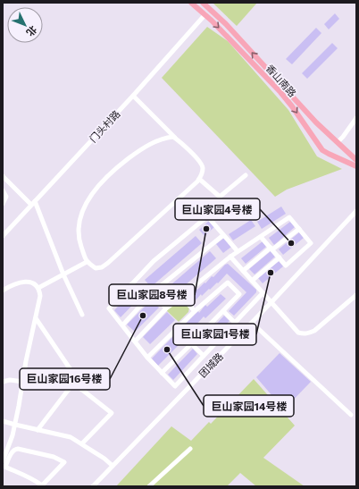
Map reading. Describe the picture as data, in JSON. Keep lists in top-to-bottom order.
{
  "streets": {
    "main road": ["香山南路"],
    "street": ["门头村路", "团城路"]
  },
  "crossings": [
    ["香山南路", "门头村路"]
  ],
  "places": [
    "巨山家园8号楼",
    "巨山家园4号楼",
    "巨山家园1号楼",
    "巨山家园16号楼",
    "巨山家园14号楼"
  ],
  "north": "bottom right"
}
